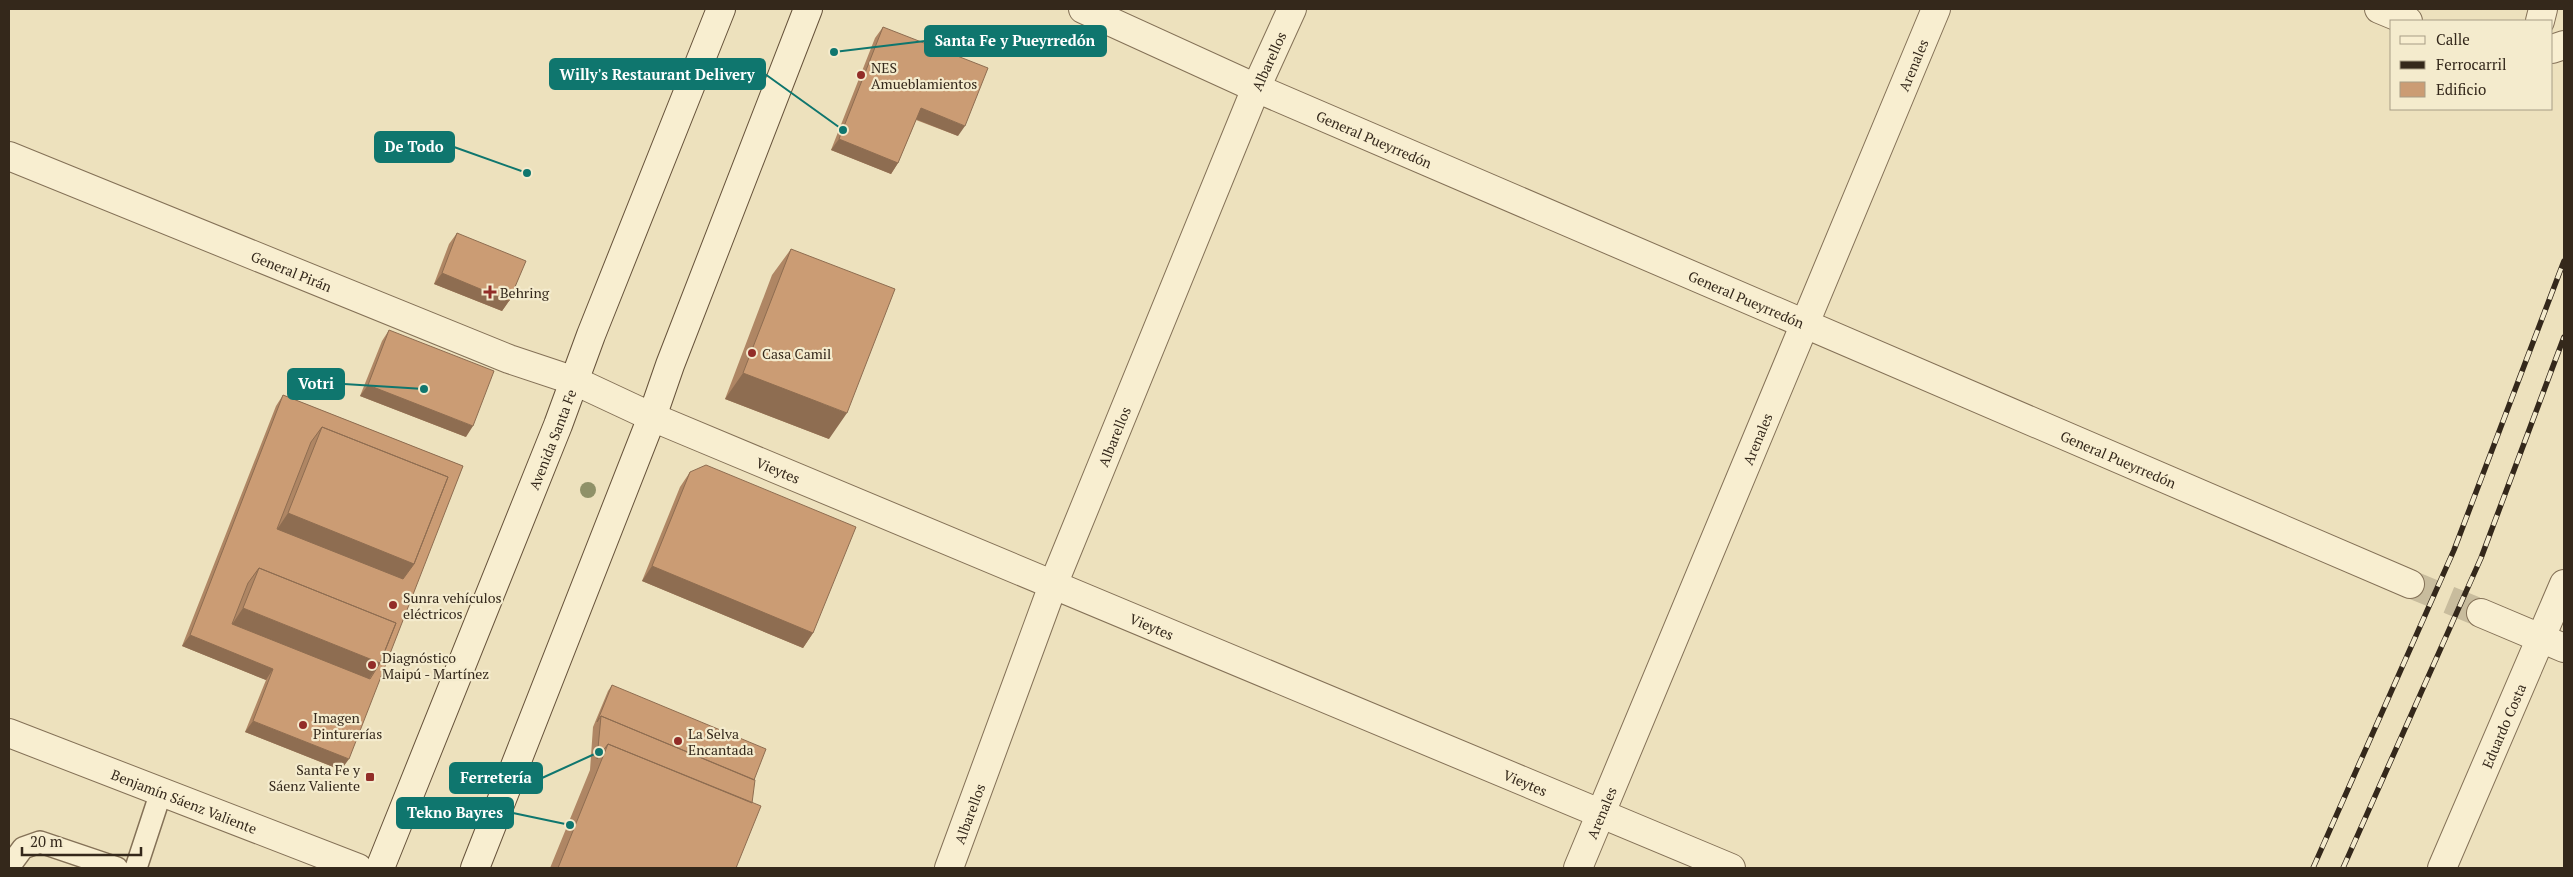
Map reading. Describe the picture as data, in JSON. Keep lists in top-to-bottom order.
{
  "streets": {
    "street": [
      "Albarellos",
      "Arenales",
      "General Pueyrredón",
      "General Pirán",
      "Avenida Santa Fe",
      "Vieytes",
      "Eduardo Costa",
      "Benjamín Sáenz Valiente"
    ]
  },
  "crossings": [
    ["Albarellos", "General Pueyrredón"],
    ["Albarellos", "Vieytes"],
    ["Arenales", "General Pueyrredón"],
    ["Arenales", "Vieytes"],
    ["General Pirán", "Avenida Santa Fe"],
    ["General Pirán", "Vieytes"],
    ["Avenida Santa Fe", "Vieytes"]
  ],
  "places": {
    "other": [
      "Santa Fe y Pueyrredón",
      "NES Amueblamientos",
      "Willy's Restaurant Delivery",
      "De Todo",
      "Casa Camil",
      "Votri",
      "Sunra vehículos eléctricos",
      "Diagnóstico Maipú - Martínez",
      "Imagen Pinturerías",
      "La Selva Encantada",
      "Ferretería",
      "Tekno Bayres"
    ],
    "health": ["Behring"],
    "transit": ["Santa Fe y Sáenz Valiente"]
  },
  "legend": ["Calle", "Ferrocarril", "Edificio"],
  "scale_bar": "20 m"
}
